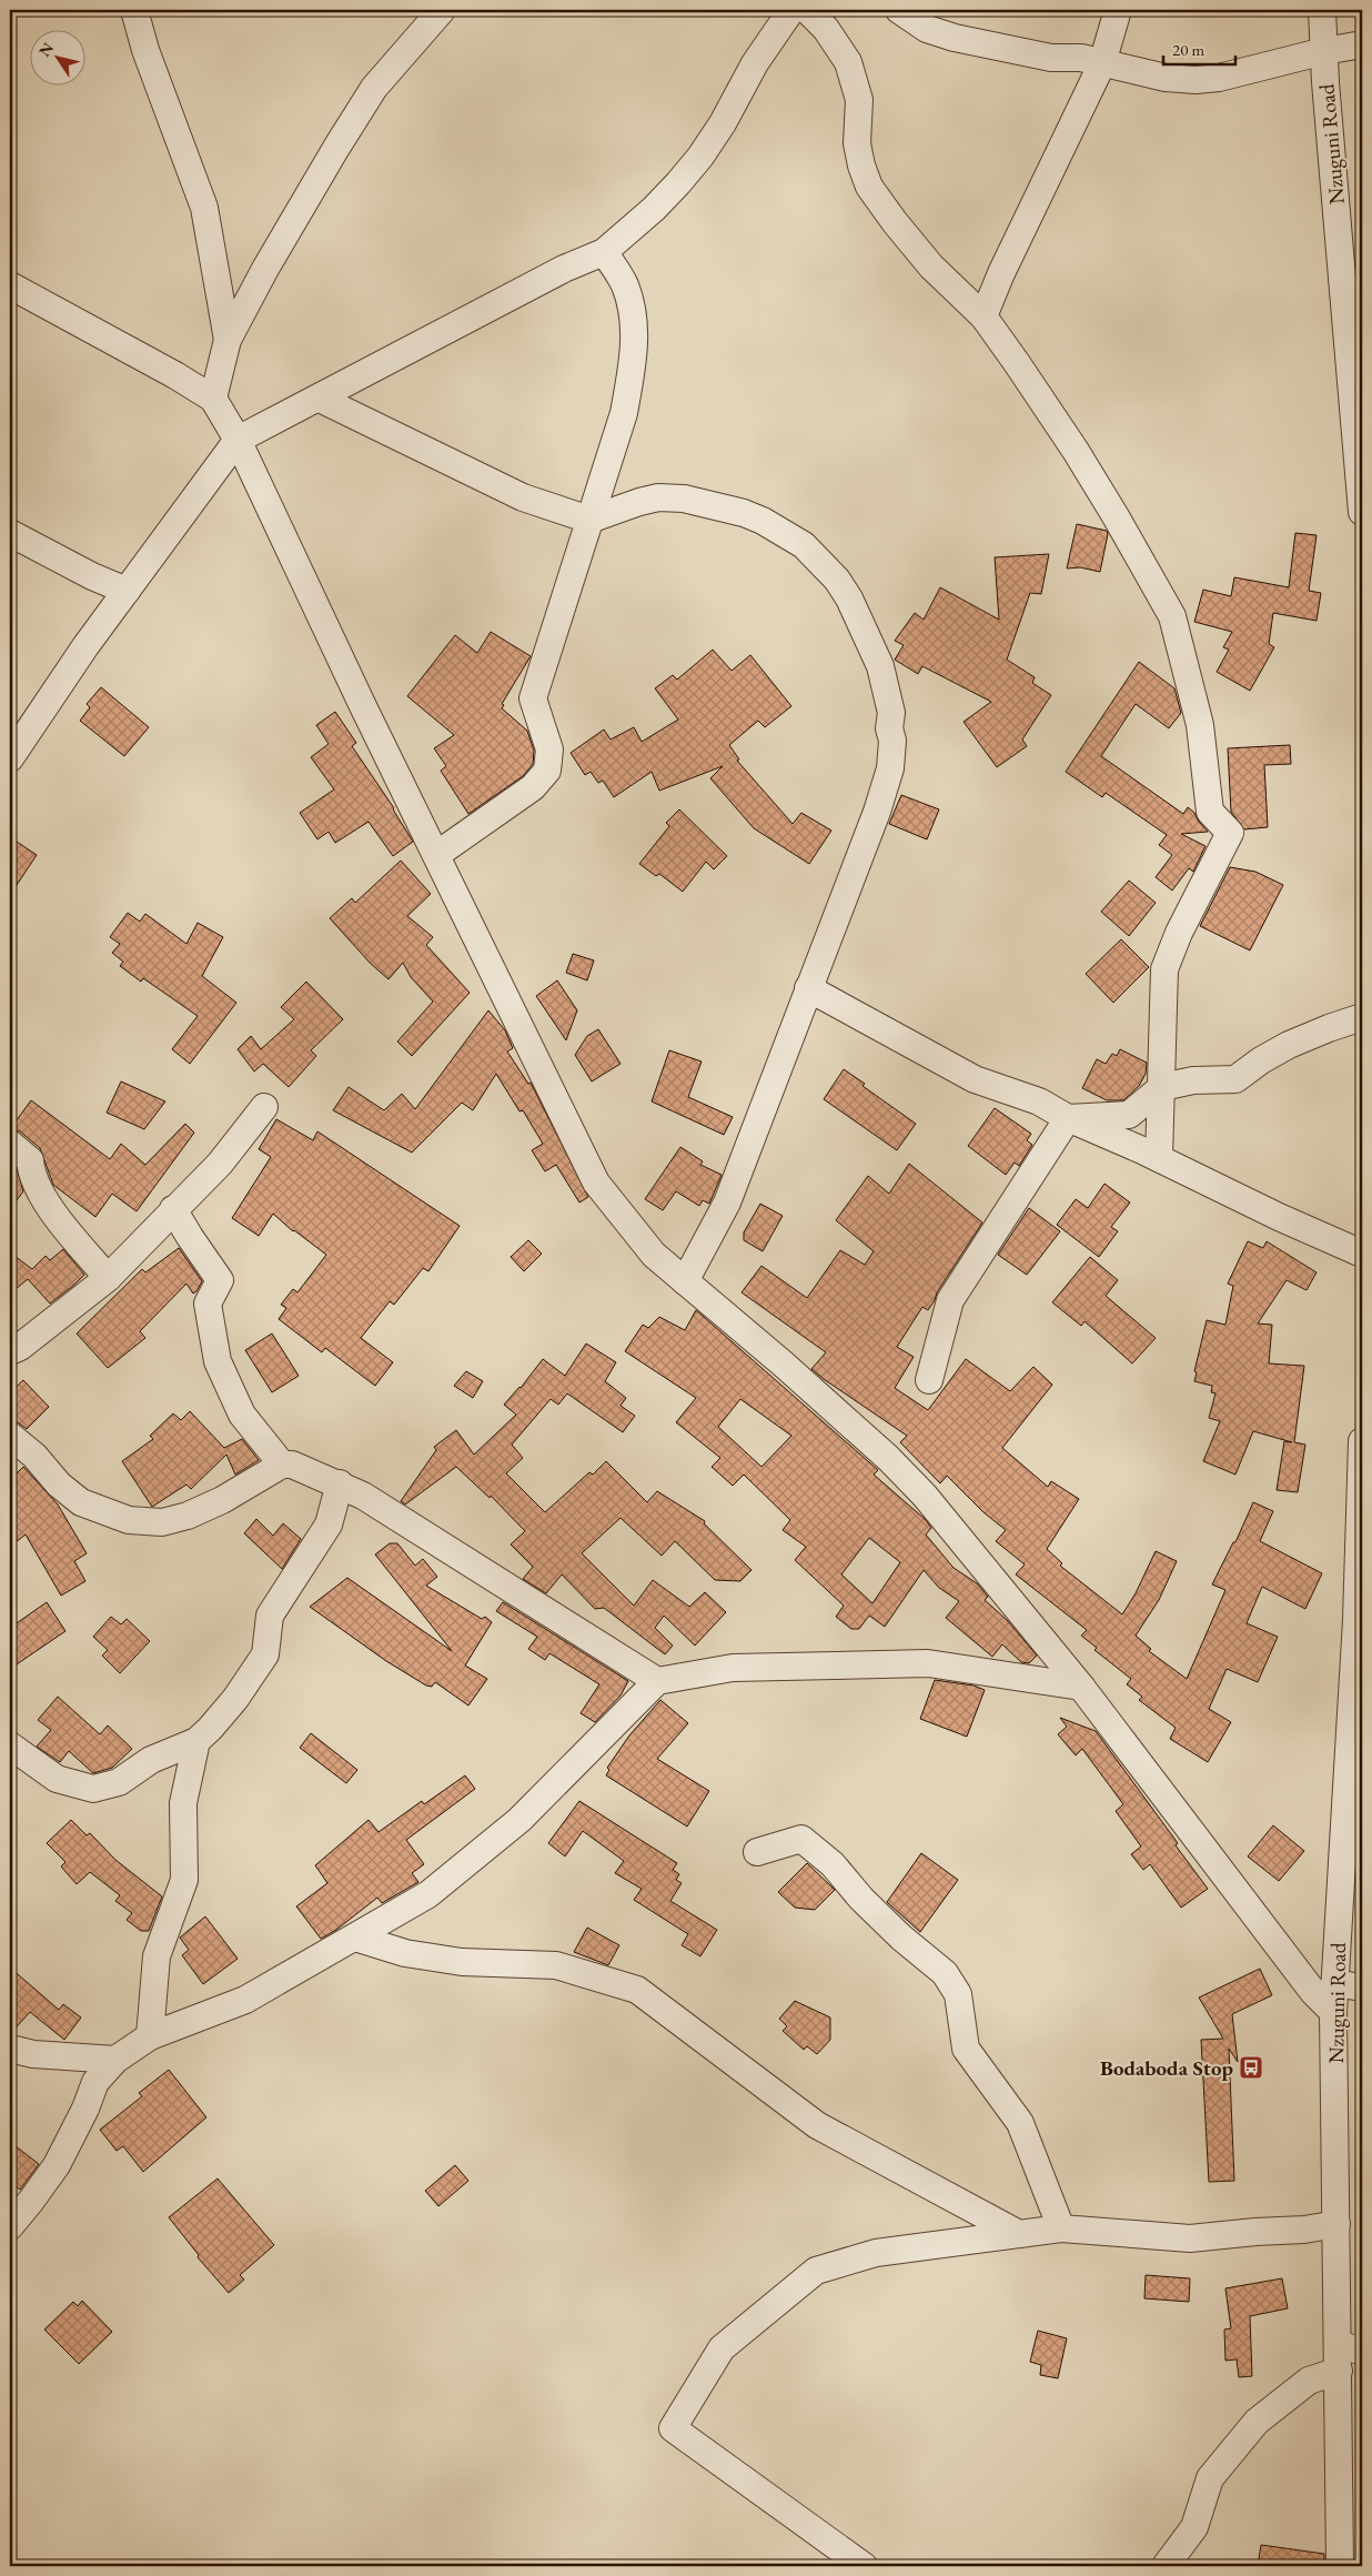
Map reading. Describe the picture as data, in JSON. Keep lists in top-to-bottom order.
{
  "streets": {
    "street": ["Nzuguni Road"]
  },
  "places": {
    "bus stop": ["Bodaboda Stop"]
  },
  "scale_bar": "20 m",
  "north": "top left"
}
